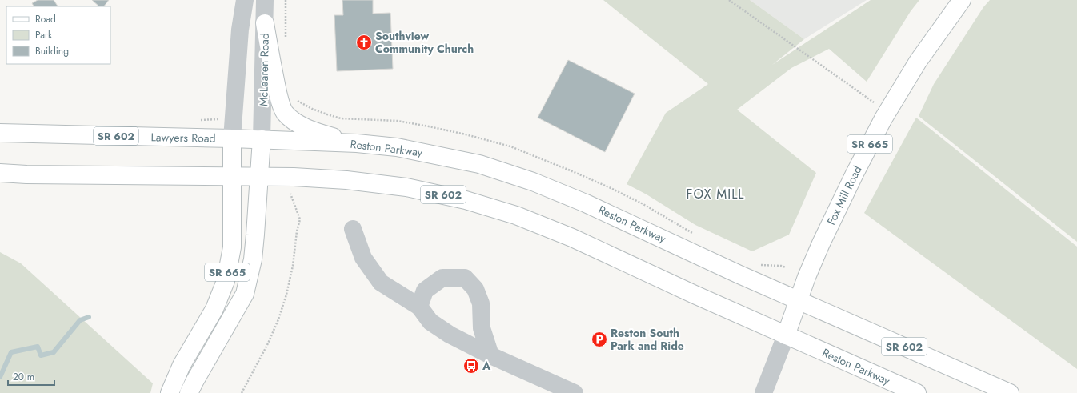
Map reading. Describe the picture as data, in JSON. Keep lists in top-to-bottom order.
{
  "streets": {
    "main road": [
      "SR 602",
      "Lawyers Road",
      "SR 665",
      "Reston Parkway",
      "Fox Mill Road"
    ],
    "street": ["McLearen Road"]
  },
  "crossings": [
    ["McLearen Road", "SR 665"],
    ["McLearen Road", "Reston Parkway"],
    ["SR 602", "Lawyers Road"],
    ["SR 602", "Reston Parkway"],
    ["Lawyers Road", "Reston Parkway"],
    ["SR 665", "Reston Parkway"],
    ["Reston Parkway", "Fox Mill Road"]
  ],
  "districts": ["FOX MILL"],
  "places": {
    "church": ["Southview Community Church"],
    "parking": ["Reston South Park and Ride"],
    "bus stop": ["A"]
  },
  "legend": ["Road", "Park", "Building"],
  "scale_bar": "20 m"
}
